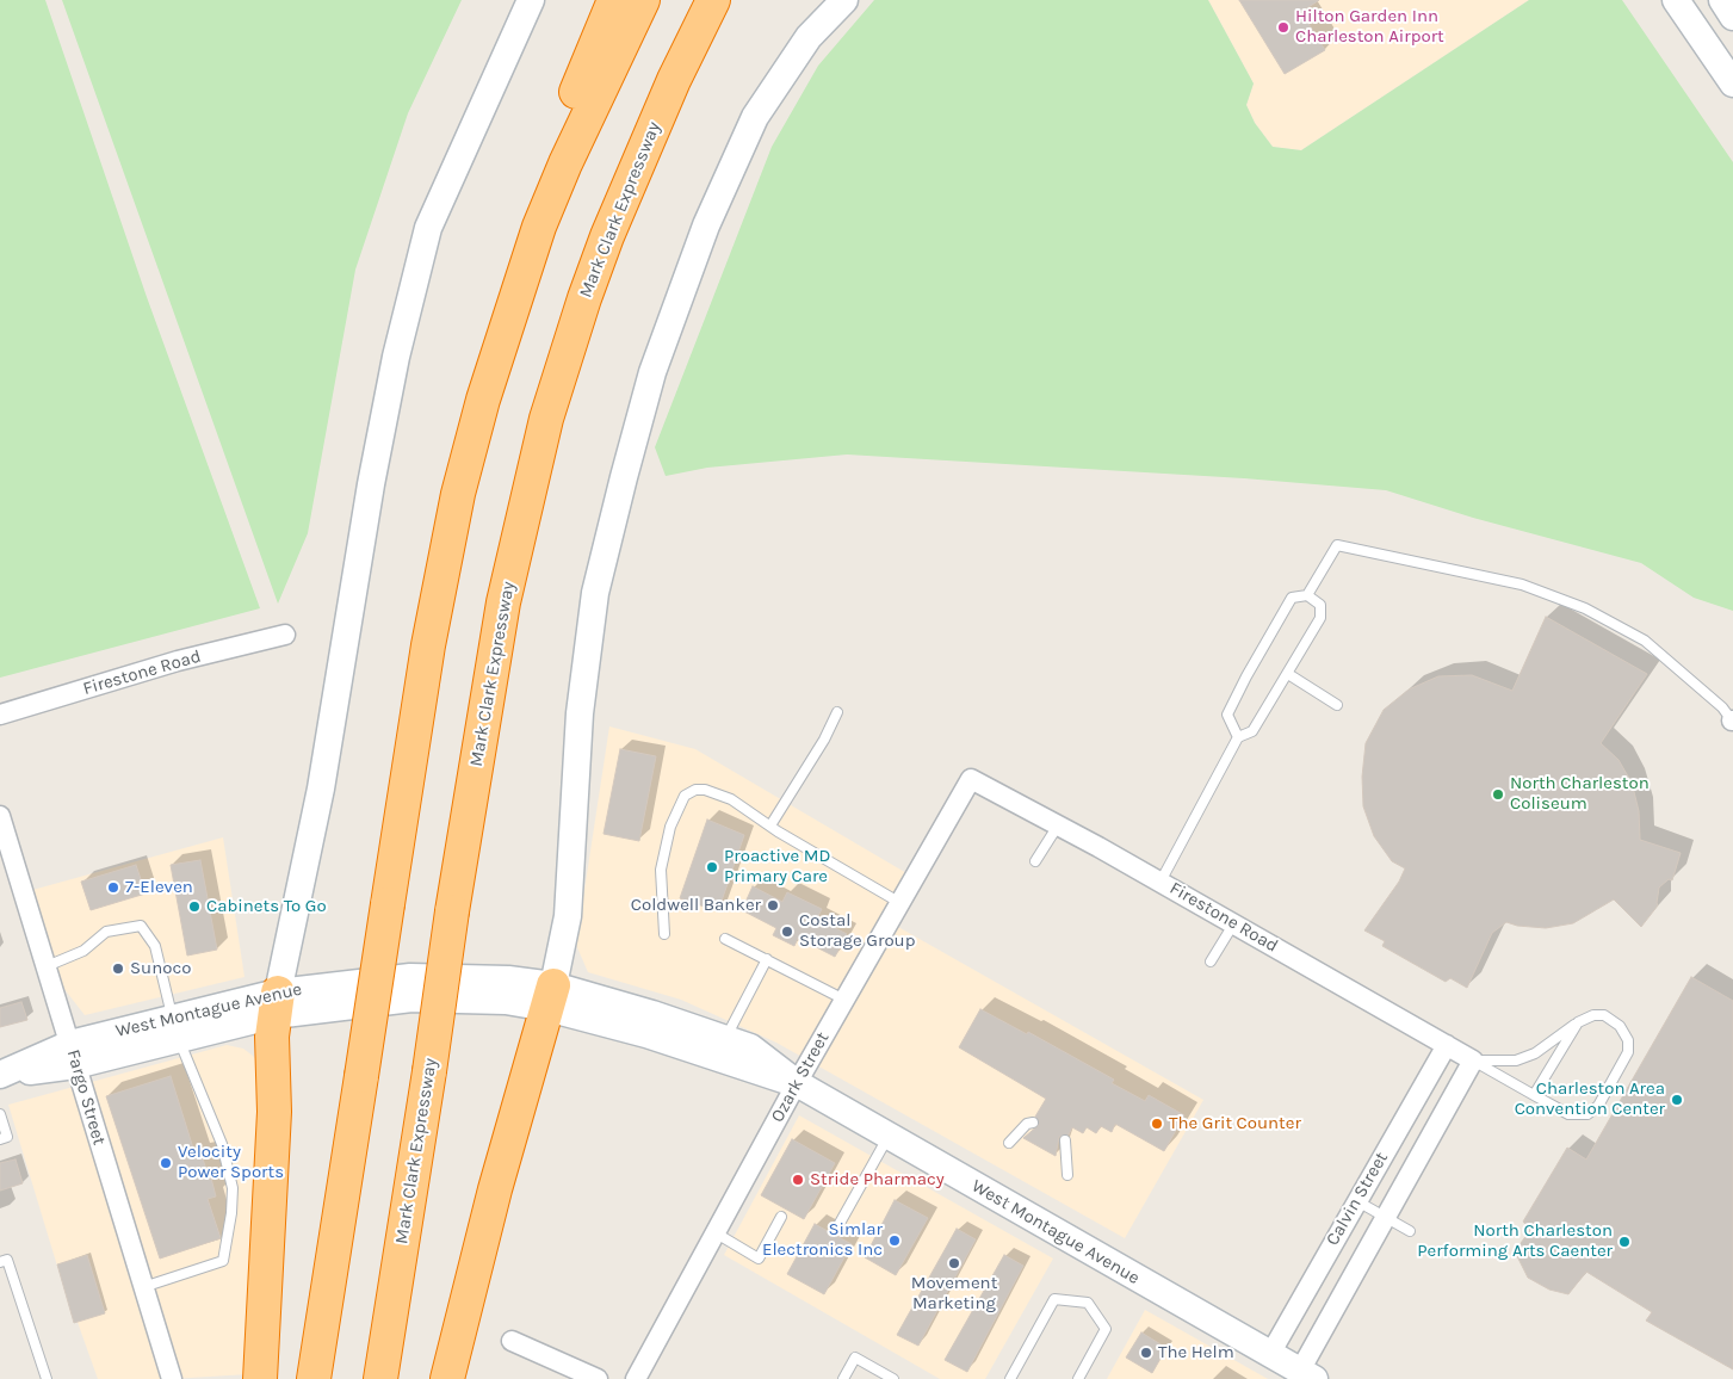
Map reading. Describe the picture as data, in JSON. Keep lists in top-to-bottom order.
{
  "streets": {
    "highway": ["Mark Clark Expressway"],
    "main road": ["West Montague Avenue"],
    "street": [
      "Firestone Road",
      "Ozark Street",
      "Fargo Street",
      "Calvin Street"
    ]
  },
  "crossings": [
    ["Firestone Road", "Ozark Street"],
    ["Firestone Road", "Calvin Street"],
    ["West Montague Avenue", "Ozark Street"],
    ["West Montague Avenue", "Fargo Street"],
    ["West Montague Avenue", "Calvin Street"]
  ],
  "places": [
    "Hilton Garden Inn Charleston Airport",
    "North Charleston Coliseum",
    "Proactive MD Primary Care",
    "7-Eleven",
    "Coldwell Banker",
    "Cabinets To Go",
    "Costal Storage Group",
    "Sunoco",
    "Charleston Area Convention Center",
    "The Grit Counter",
    "Velocity Power Sports",
    "Stride Pharmacy",
    "Simlar Electronics Inc",
    "North Charleston Performing Arts Caenter",
    "Movement Marketing",
    "The Helm"
  ]
}
